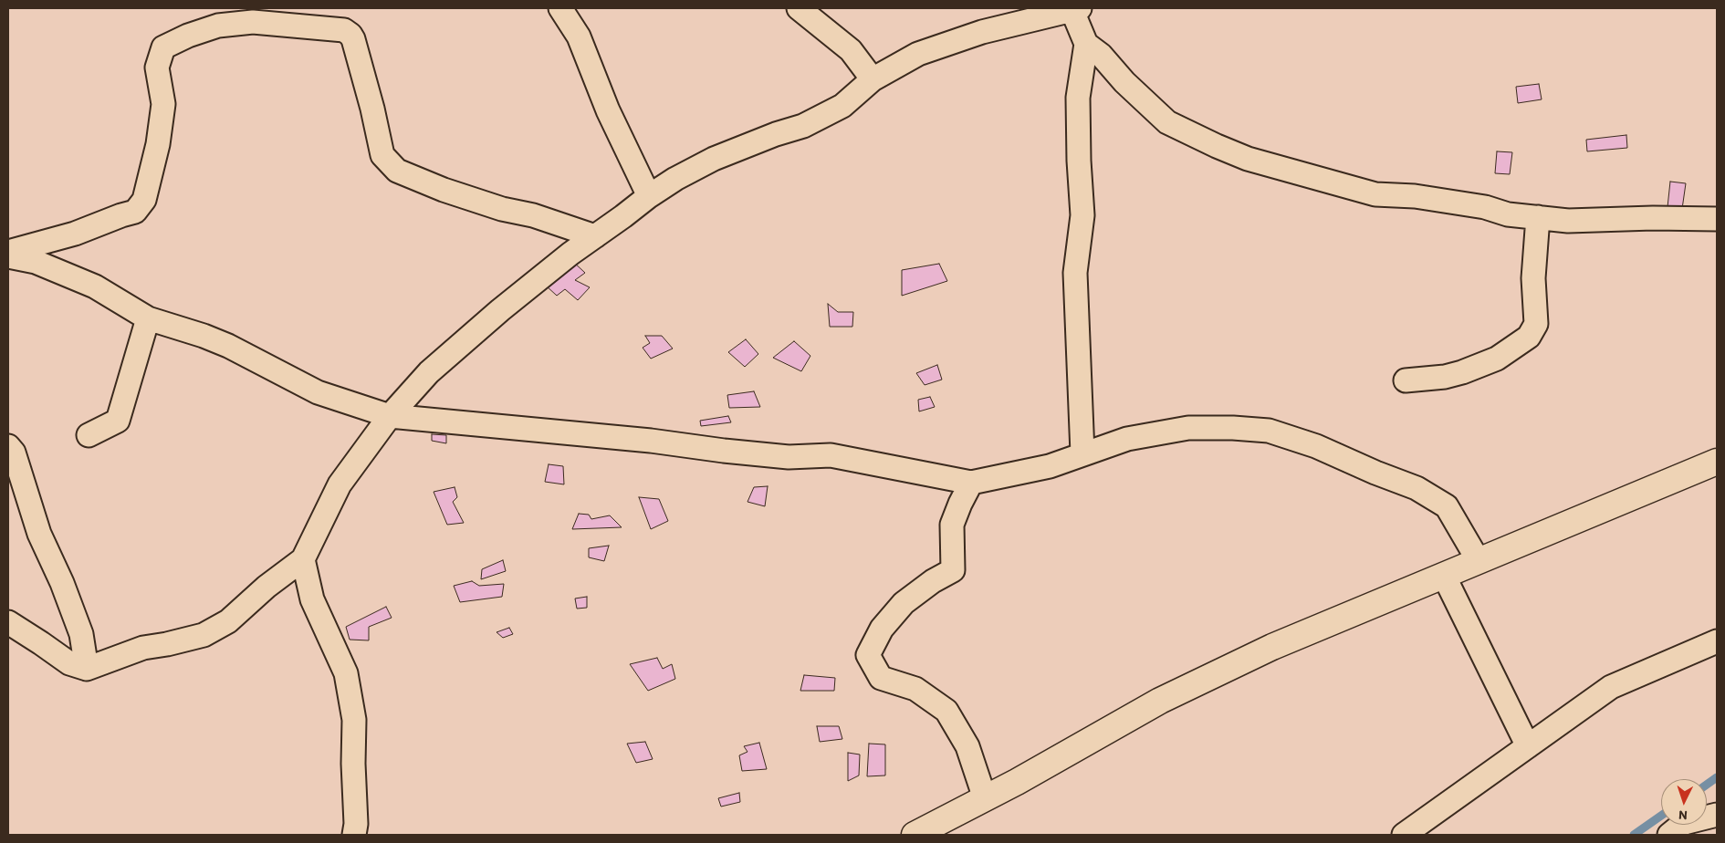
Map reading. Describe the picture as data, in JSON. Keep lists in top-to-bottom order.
{
  "north": "bottom"
}
